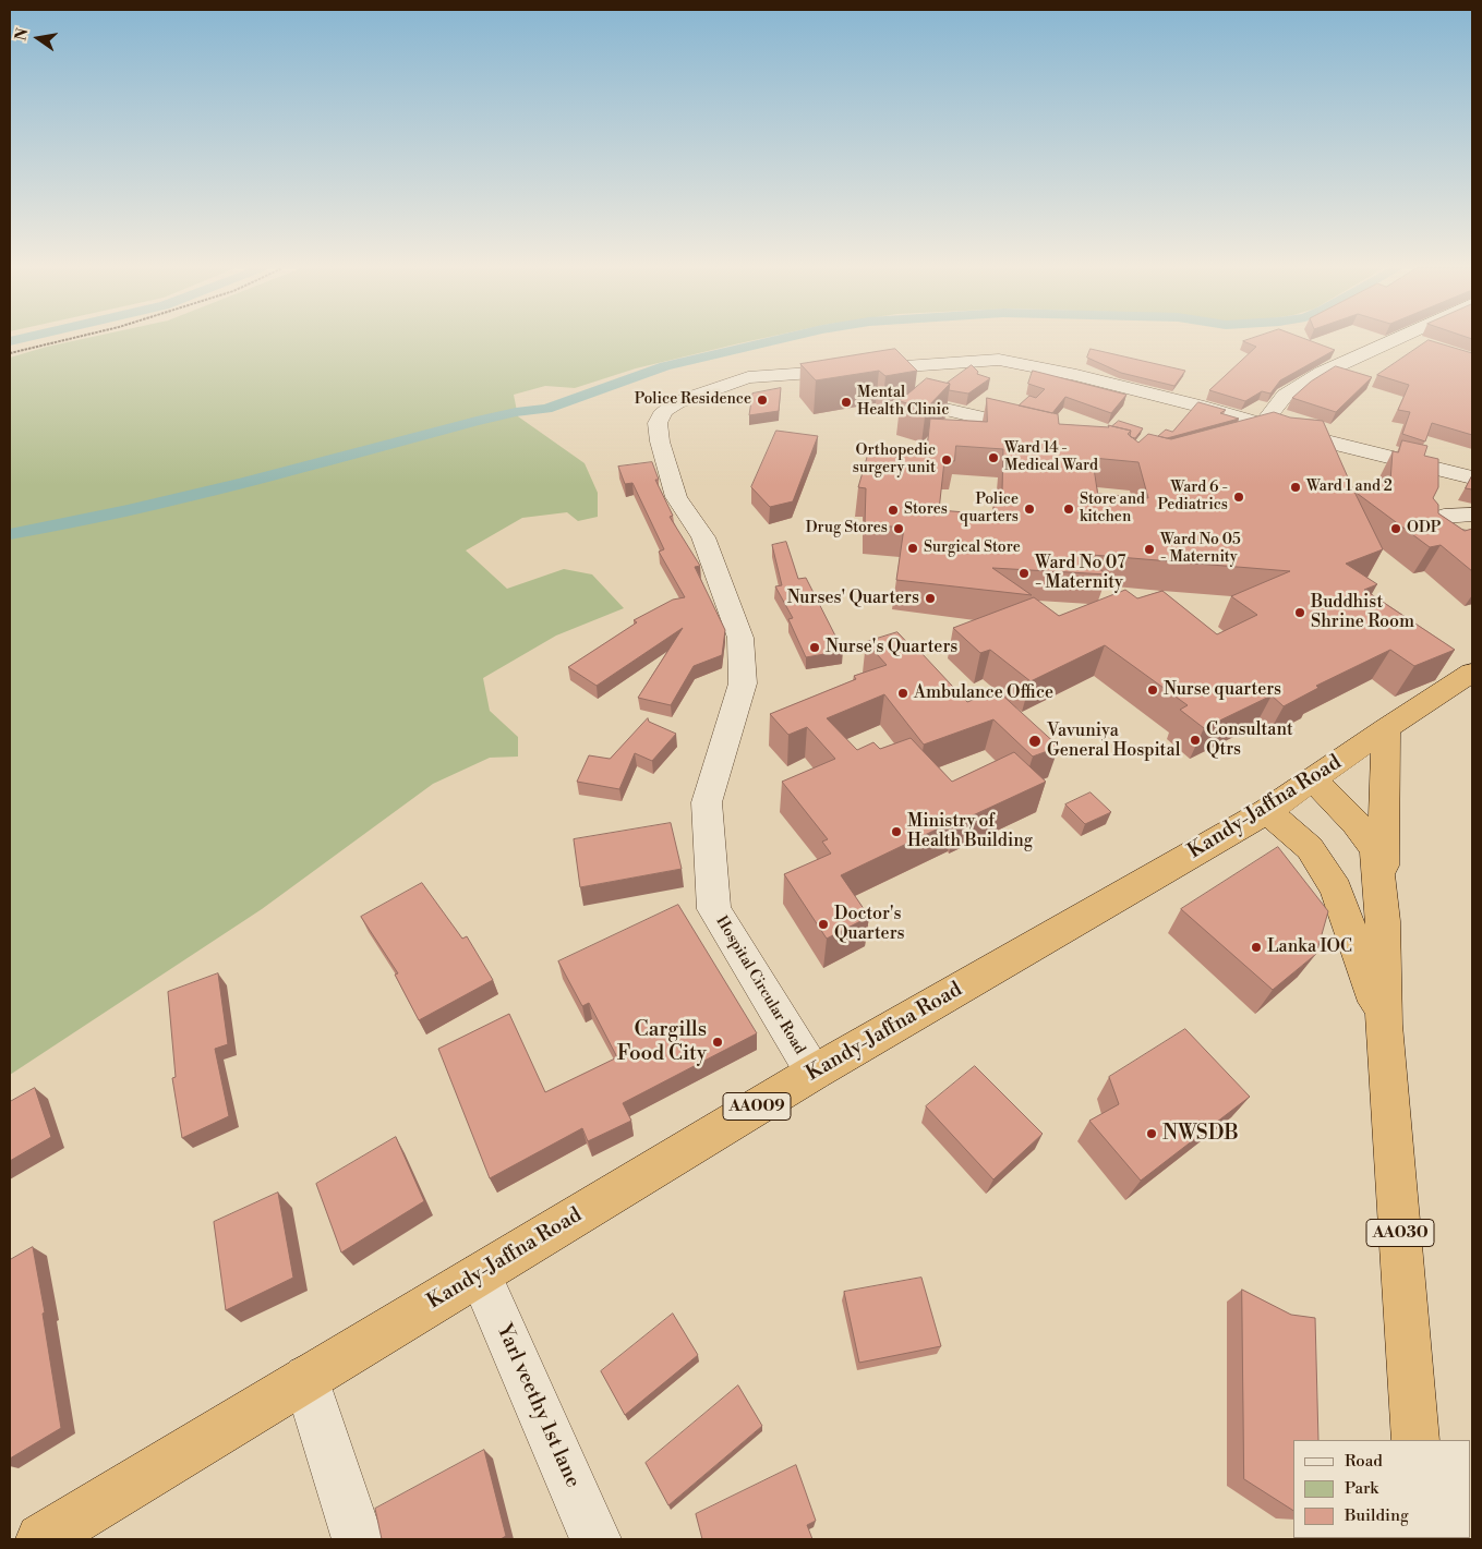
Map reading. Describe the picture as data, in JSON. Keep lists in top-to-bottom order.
{
  "streets": {
    "highway": ["Kandy-Jaffna Road", "AA009", "AA030"],
    "street": ["Hospital Circular Road", "Yarl veethy 1st lane"]
  },
  "crossings": [
    ["Kandy-Jaffna Road", "Hospital Circular Road"],
    ["Kandy-Jaffna Road", "AA030"],
    ["Kandy-Jaffna Road", "Yarl veethy 1st lane"]
  ],
  "places": [
    "Police Residence",
    "Mental Health Clinic",
    "Ward 14 - Medical Ward",
    "Orthopedic surgery unit",
    "Ward 1 and 2",
    "Ward 6 - Pediatrics",
    "Police quarters",
    "Store and kitchen",
    "Stores",
    "Drug Stores",
    "ODP",
    "Surgical Store",
    "Ward No 05 - Maternity",
    "Ward No 07 - Maternity",
    "Nurses' Quarters",
    "Buddhist Shrine Room",
    "Nurse's Quarters",
    "Nurse quarters",
    "Ambulance Office",
    "Consultant Qtrs",
    "Vavuniya General Hospital",
    "Ministry of Health Building",
    "Doctor's Quarters",
    "Lanka IOC",
    "Cargills Food City",
    "NWSDB"
  ],
  "legend": ["Road", "Park", "Building"],
  "north": "left"
}
